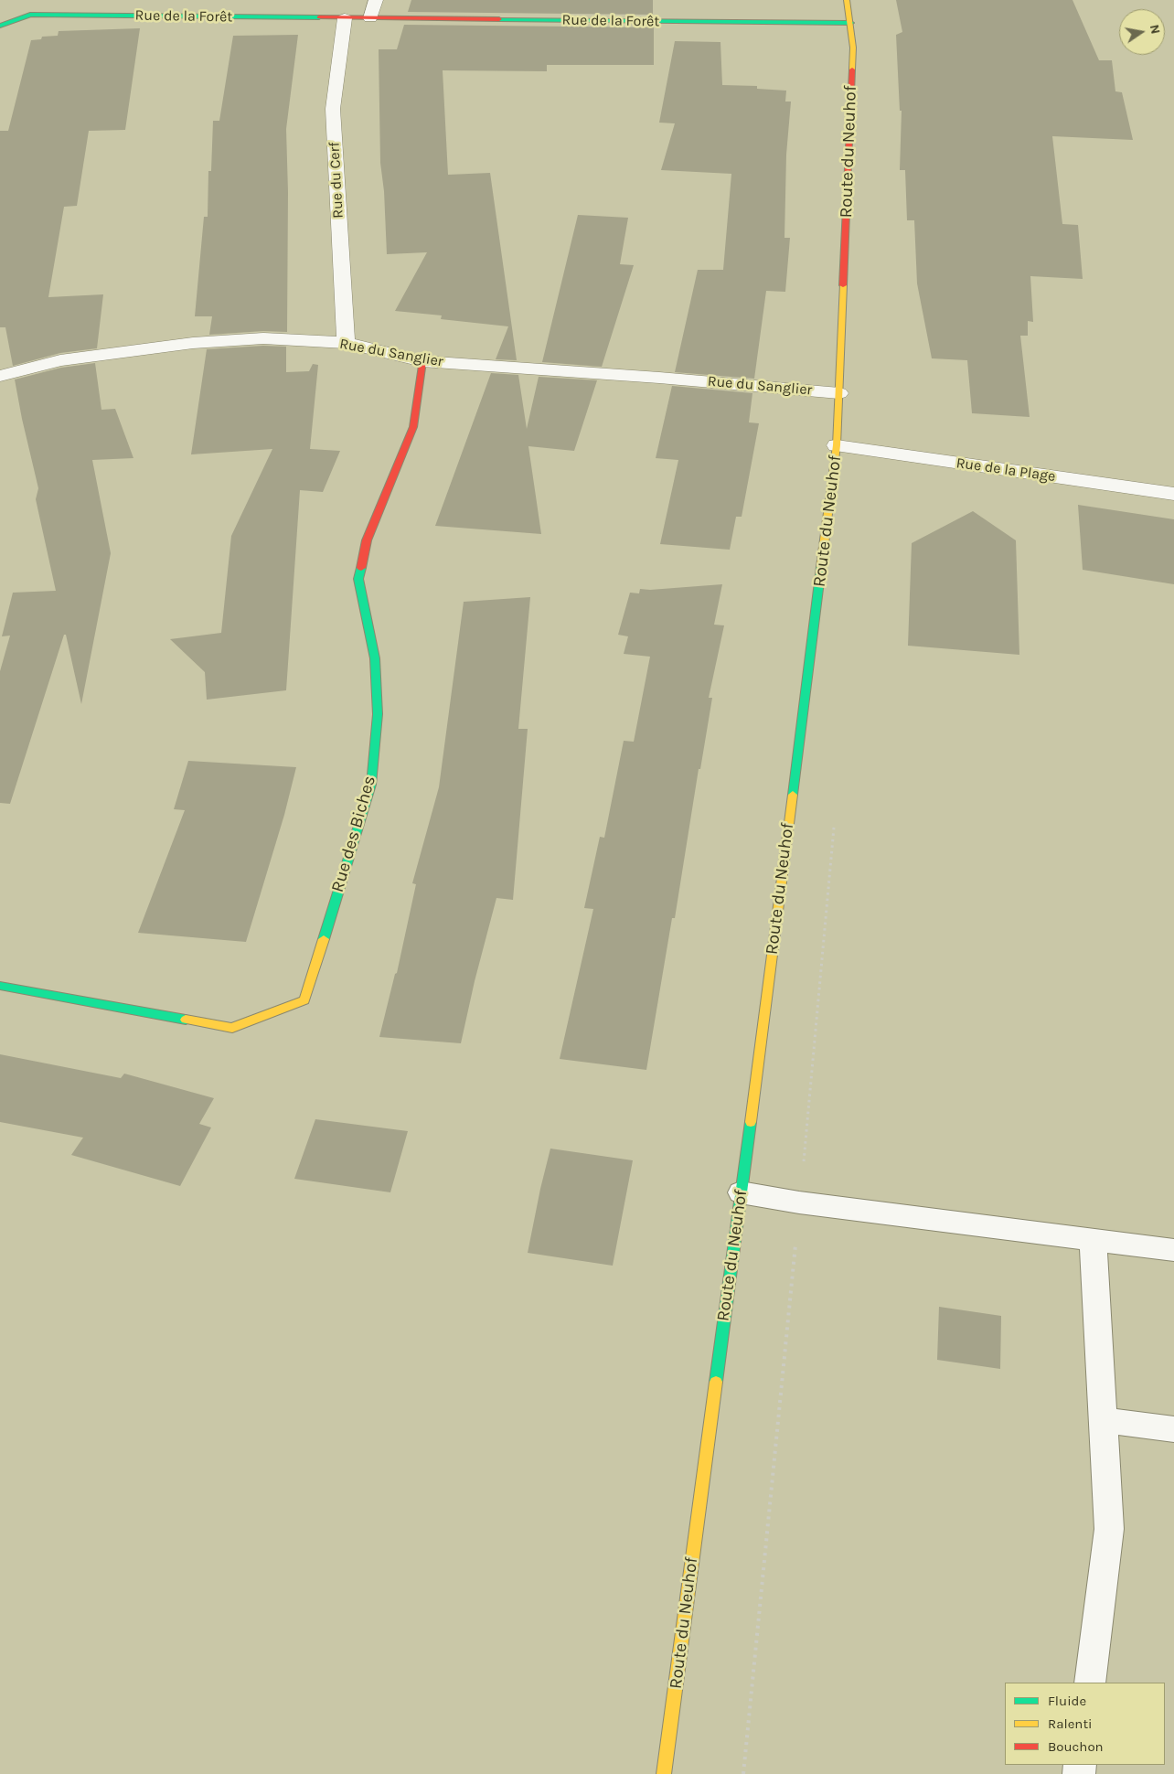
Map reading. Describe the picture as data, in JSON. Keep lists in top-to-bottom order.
{
  "streets": {
    "street": [
      "Rue de la Forêt",
      "Route du Neuhof",
      "Rue du Cerf",
      "Rue du Sanglier",
      "Rue de la Plage",
      "Rue des Biches"
    ]
  },
  "crossings": [
    ["Rue de la Forêt", "Route du Neuhof"],
    ["Rue de la Forêt", "Rue du Cerf"],
    ["Route du Neuhof", "Rue du Sanglier"],
    ["Route du Neuhof", "Rue de la Plage"],
    ["Rue du Cerf", "Rue du Sanglier"],
    ["Rue du Sanglier", "Rue des Biches"]
  ],
  "legend": ["Fluide", "Ralenti", "Bouchon"],
  "north": "right"
}
